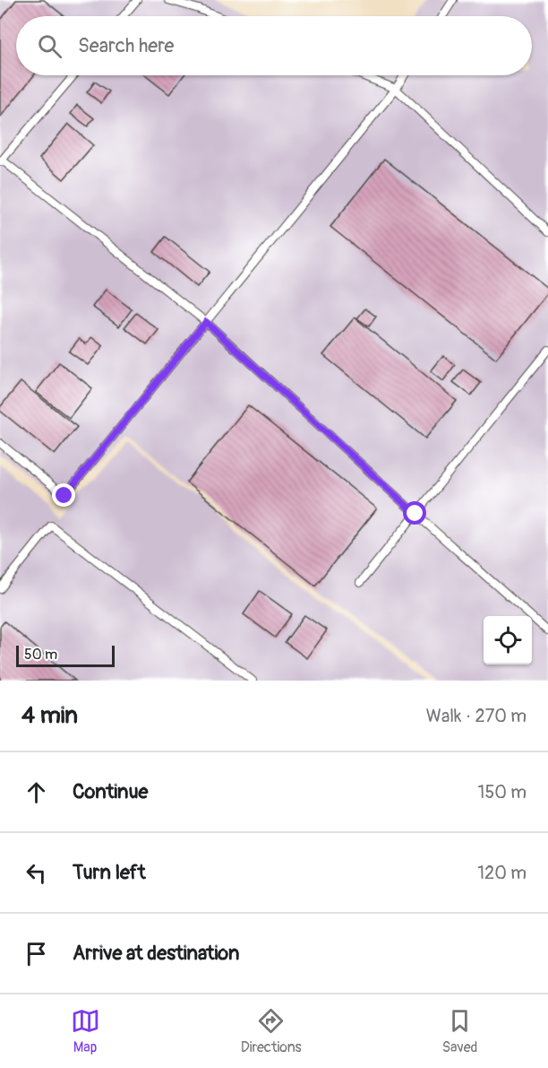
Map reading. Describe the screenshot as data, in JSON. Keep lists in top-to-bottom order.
{
  "scale_bar": "50 m",
  "page": {
    "search": "Search here",
    "scale": "50 m",
    "heading": ["4 min", "Walk · 270 m"],
    "list": [
      ["Continue", "150 m"],
      ["Turn left", "120 m"],
      "Arrive at destination"
    ],
    "nav": ["Map", "Directions", "Saved"]
  }
}
